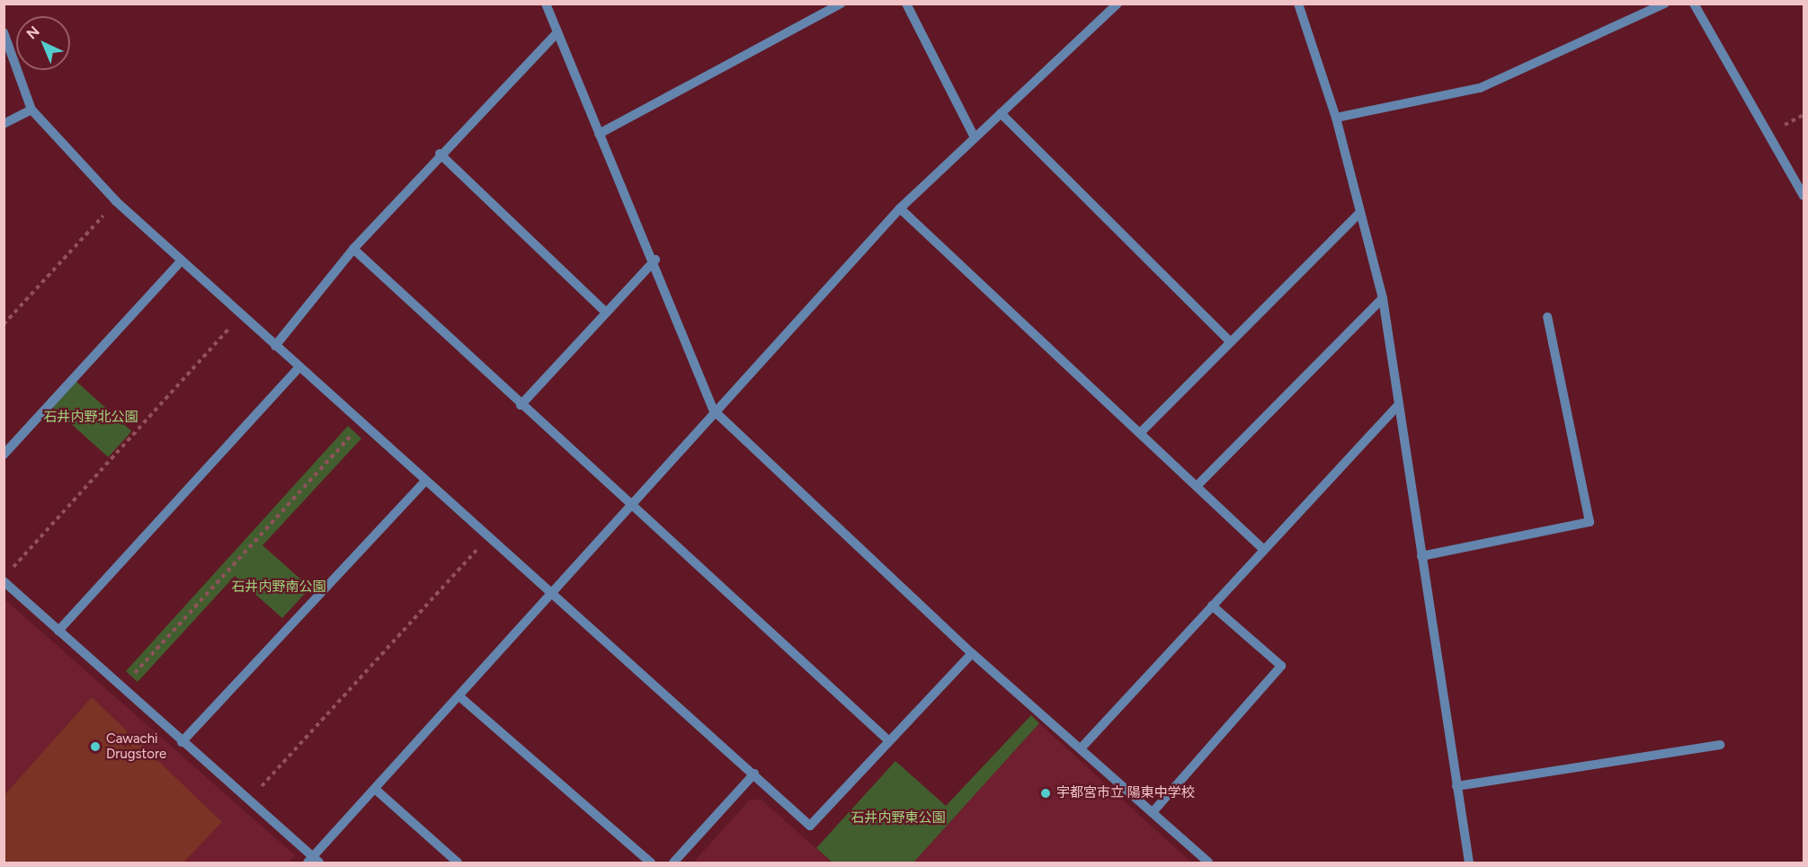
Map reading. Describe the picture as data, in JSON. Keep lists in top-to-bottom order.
{
  "parks": ["石井内野北公園", "石井内野南公園", "石井内野東公園"],
  "places": ["Cawachi Drugstore", "宇都宮市立 陽東中学校"],
  "north": "top left"
}
